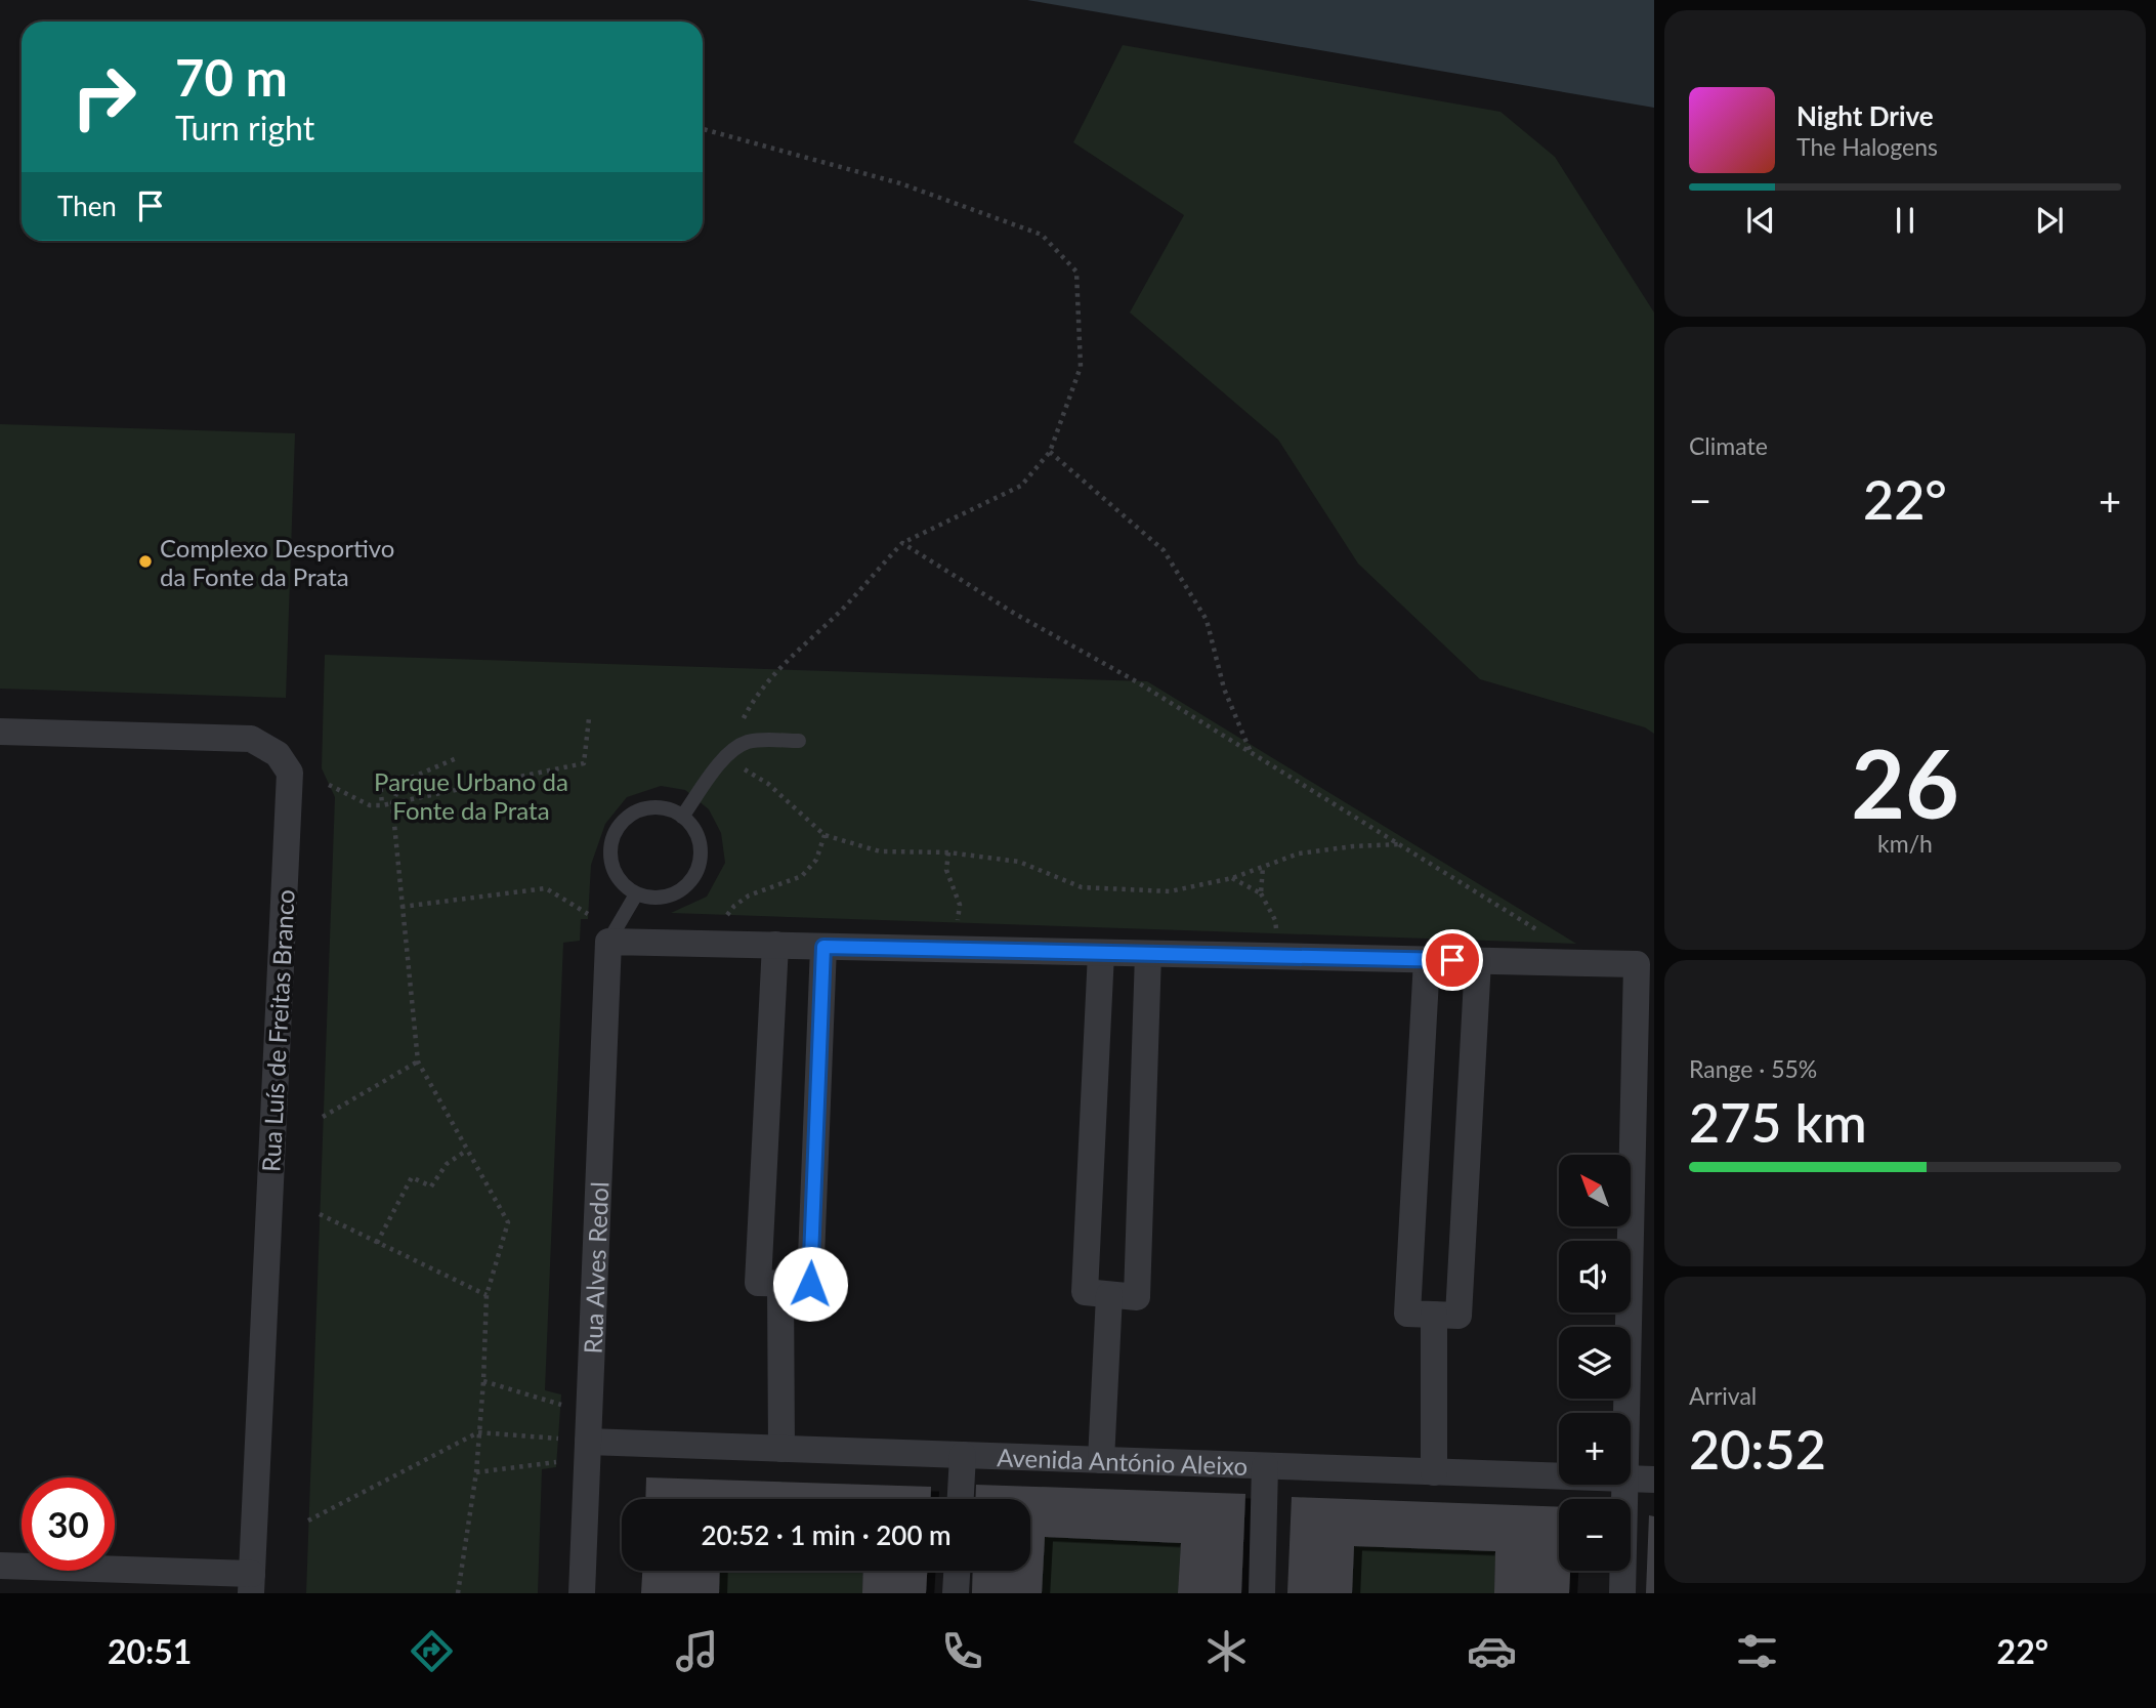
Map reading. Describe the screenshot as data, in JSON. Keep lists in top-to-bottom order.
{
  "streets": {
    "street": ["Rua Luís de Freitas Branco", "Rua Alves Redol", "Avenida António Aleixo"]
  },
  "crossings": [
    ["Rua Alves Redol", "Avenida António Aleixo"]
  ],
  "parks": ["Parque Urbano da Fonte da Prata"],
  "places": ["Complexo Desportivo da Fonte da Prata"],
  "north": "top left",
  "page": {
    "turn": ["70 m", "Turn right"],
    "song": ["Night Drive", "The Halogens"],
    "then": "Then",
    "tile": [
      "Climate",
      ["26", "km/h"],
      ["Range · 55%", "275 km"],
      ["Arrival", "20:52"]
    ],
    "heat": ["−", "22°", "+"],
    "map_buttons": ["+", "−"],
    "limit": "30",
    "trip": "20:52 · 1 min · 200 m",
    "tabs": ["20:51", "22°"]
  }
}
